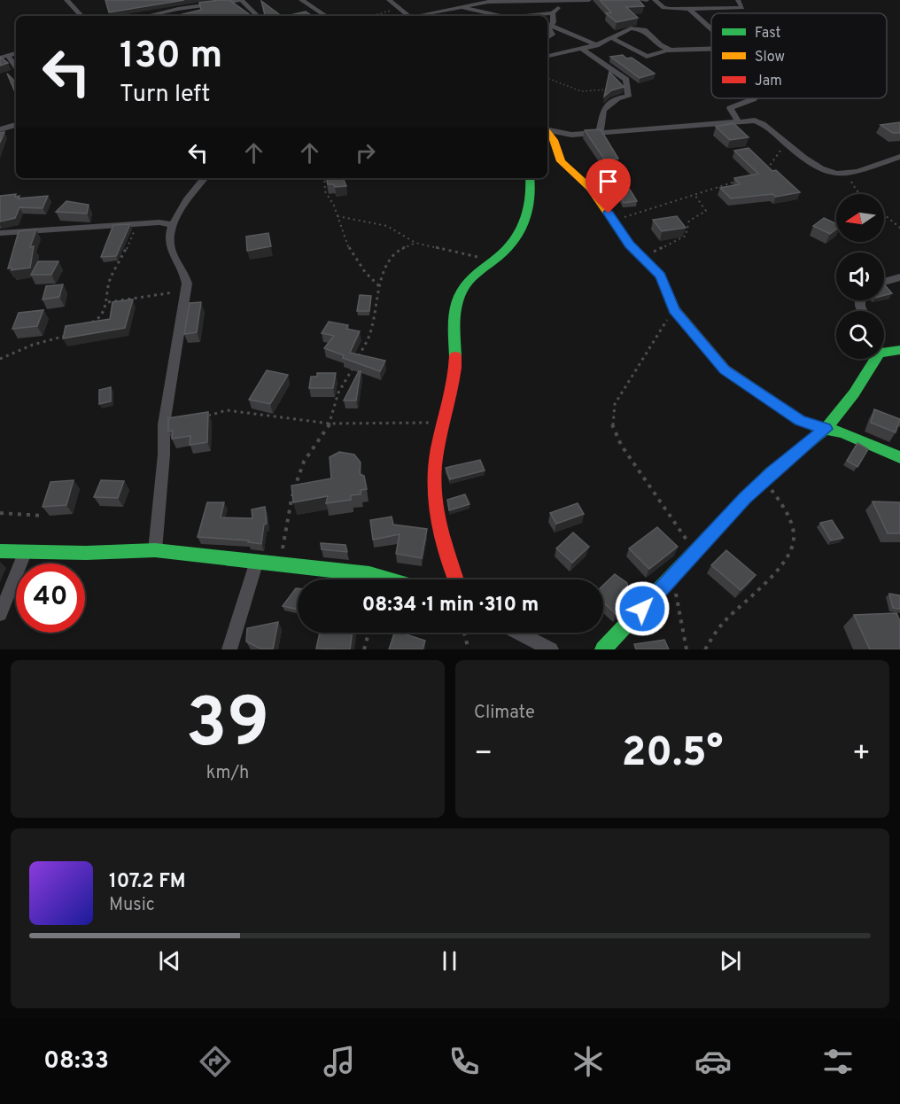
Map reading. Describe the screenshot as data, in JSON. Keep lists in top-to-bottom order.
{
  "legend": ["Fast", "Slow", "Jam"],
  "north": "left",
  "page": {
    "turn": ["130 m", "Turn left"],
    "limit": "40",
    "trip": "08:34 · 1 min · 310 m",
    "tile": [
      ["39", "km/h"],
      "Climate"
    ],
    "heat": ["−", "20.5°", "+"],
    "song": ["107.2 FM", "Music"],
    "tabs": "08:33"
  }
}
